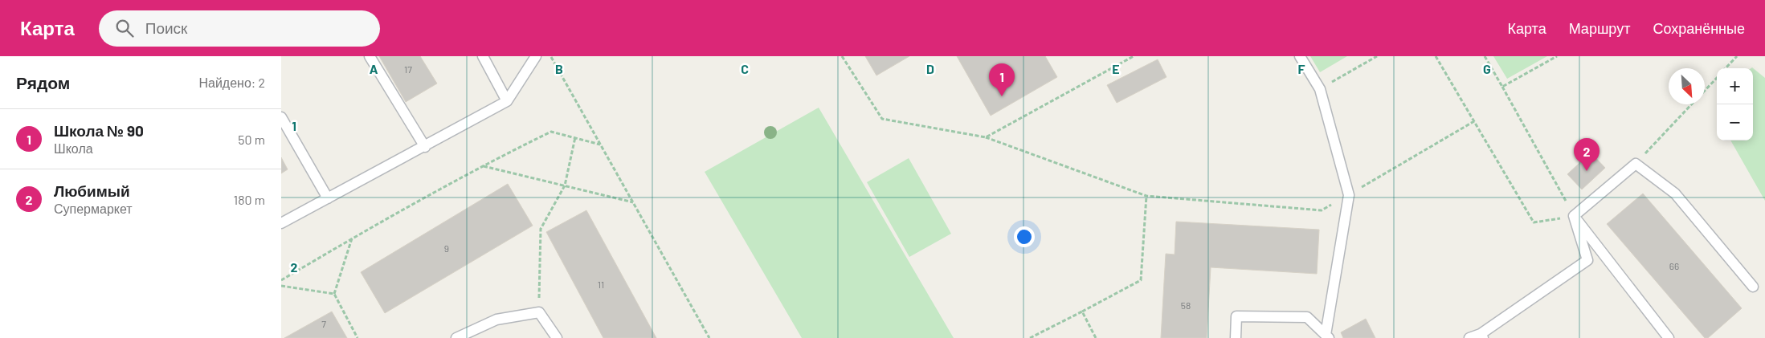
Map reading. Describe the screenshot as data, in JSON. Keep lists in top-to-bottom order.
{
  "house_numbers": [
    "17",
    "9",
    "66",
    "11",
    "58",
    "7"
  ],
  "north": "bottom right",
  "page": {
    "header": "Карта",
    "search": "Поиск",
    "nav": ["Карта", "Маршрут", "Сохранённые"],
    "heading": ["Рядом", "Найдено: 2"],
    "pins": ["1", "2"],
    "map_buttons": ["+", "−"],
    "list": [
      {
        "mark": "1",
        "name": "Школа № 90",
        "note": "Школа",
        "value": "50 m"
      },
      {
        "mark": "2",
        "name": "Любимый",
        "note": "Супермаркет",
        "value": "180 m"
      }
    ]
  },
  "grid": {
    "columns": [
      "A",
      "B",
      "C",
      "D",
      "E",
      "F",
      "G"
    ],
    "rows": ["1", "2"]
  }
}
